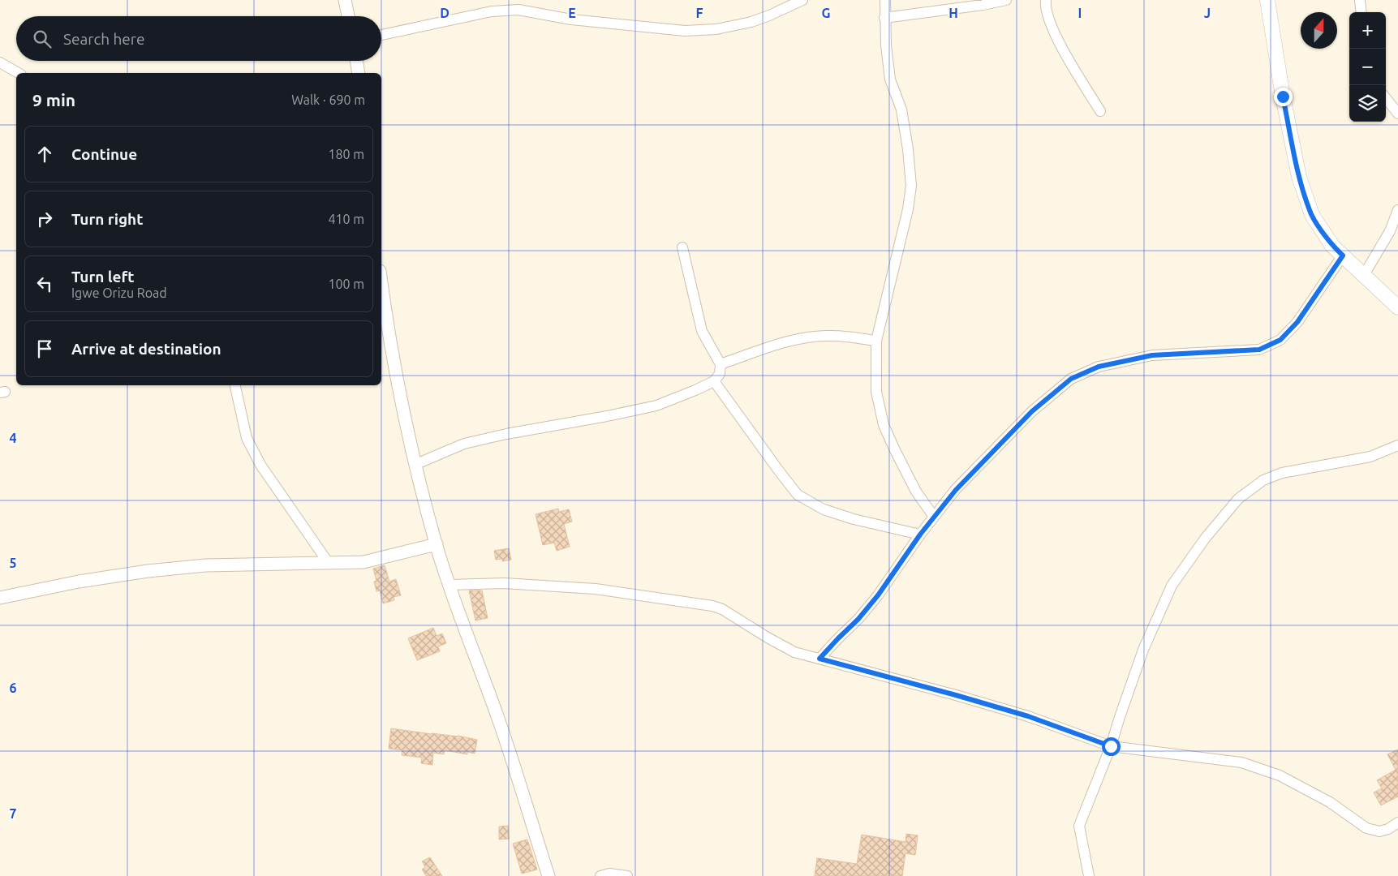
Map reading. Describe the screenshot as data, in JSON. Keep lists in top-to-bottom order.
{
  "north": "top",
  "page": {
    "map_buttons": ["+", "−"],
    "search": "Search here",
    "heading": ["9 min", "Walk · 690 m"],
    "list": [
      ["Continue", "180 m"],
      ["Turn right", "410 m"],
      ["Turn left", "Igwe Orizu Road", "100 m"],
      "Arrive at destination"
    ]
  },
  "grid": {
    "columns": [
      "D",
      "E",
      "F",
      "G",
      "H",
      "I",
      "J"
    ],
    "rows": [
      "4",
      "5",
      "6",
      "7"
    ]
  }
}
